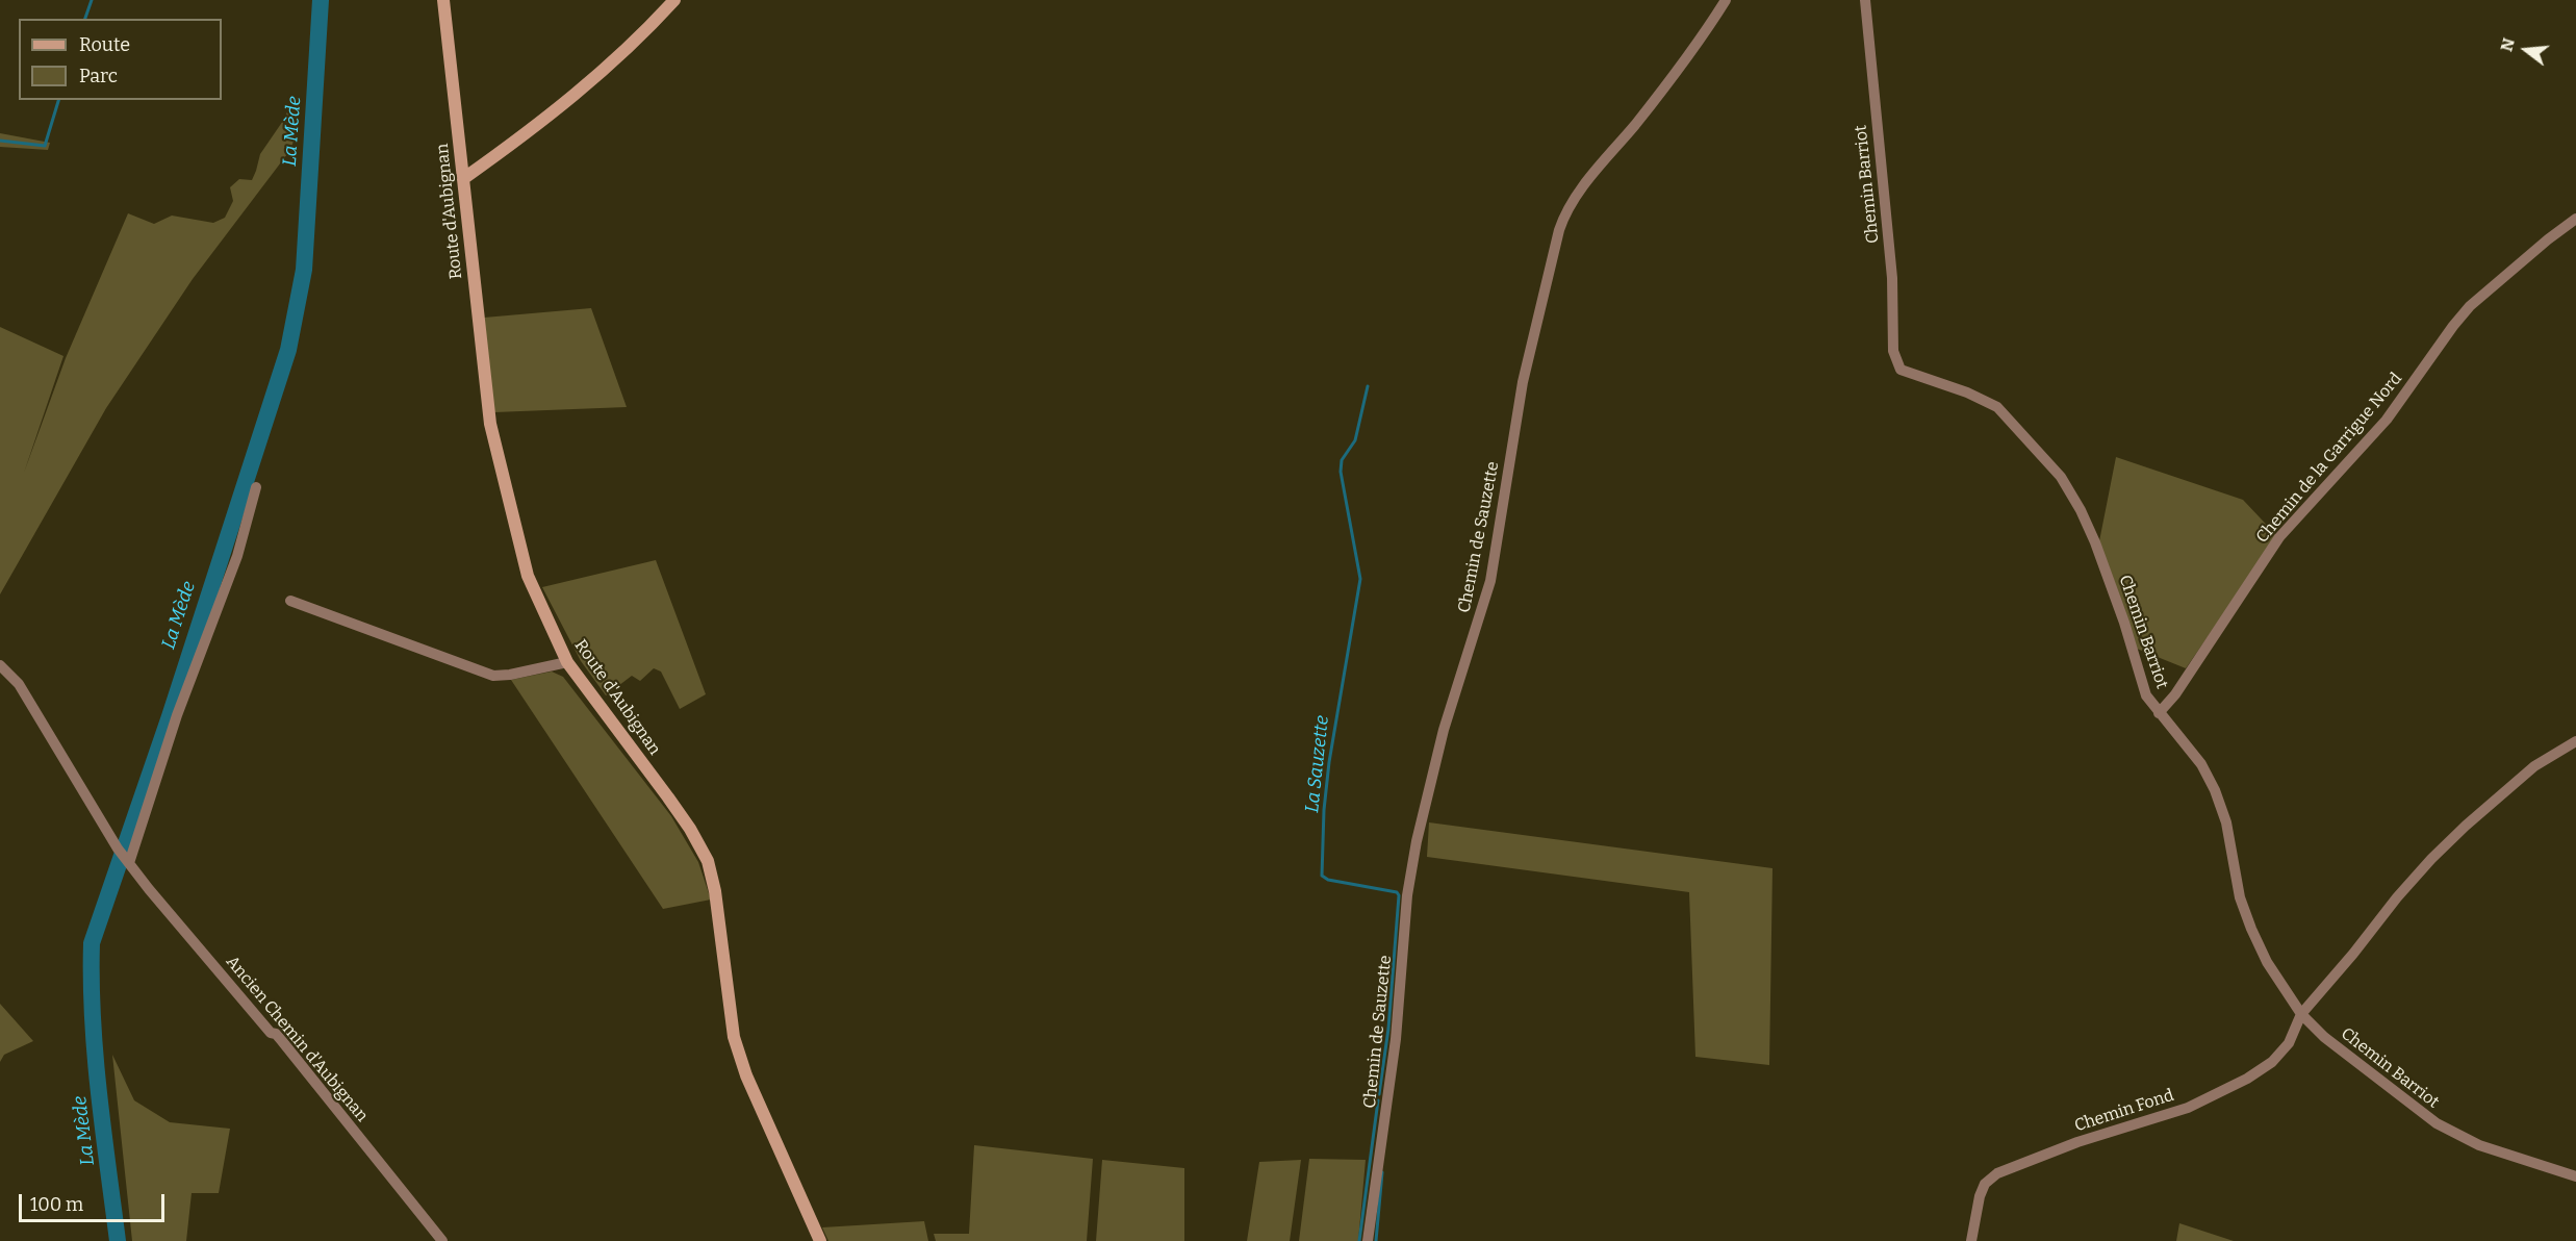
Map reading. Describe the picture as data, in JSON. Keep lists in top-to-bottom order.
{
  "streets": {
    "street": [
      "Chemin Barriot",
      "Route d'Aubignan",
      "Chemin de la Garrigue Nord",
      "Chemin de Sauzette",
      "Ancien Chemin d'Aubignan",
      "Chemin Fond"
    ]
  },
  "crossings": [
    ["Chemin Barriot", "Chemin de la Garrigue Nord"],
    ["Chemin Barriot", "Chemin Fond"]
  ],
  "water": ["La Mède", "La Sauzette"],
  "legend": ["Route", "Parc"],
  "scale_bar": "100 m",
  "north": "left"
}
